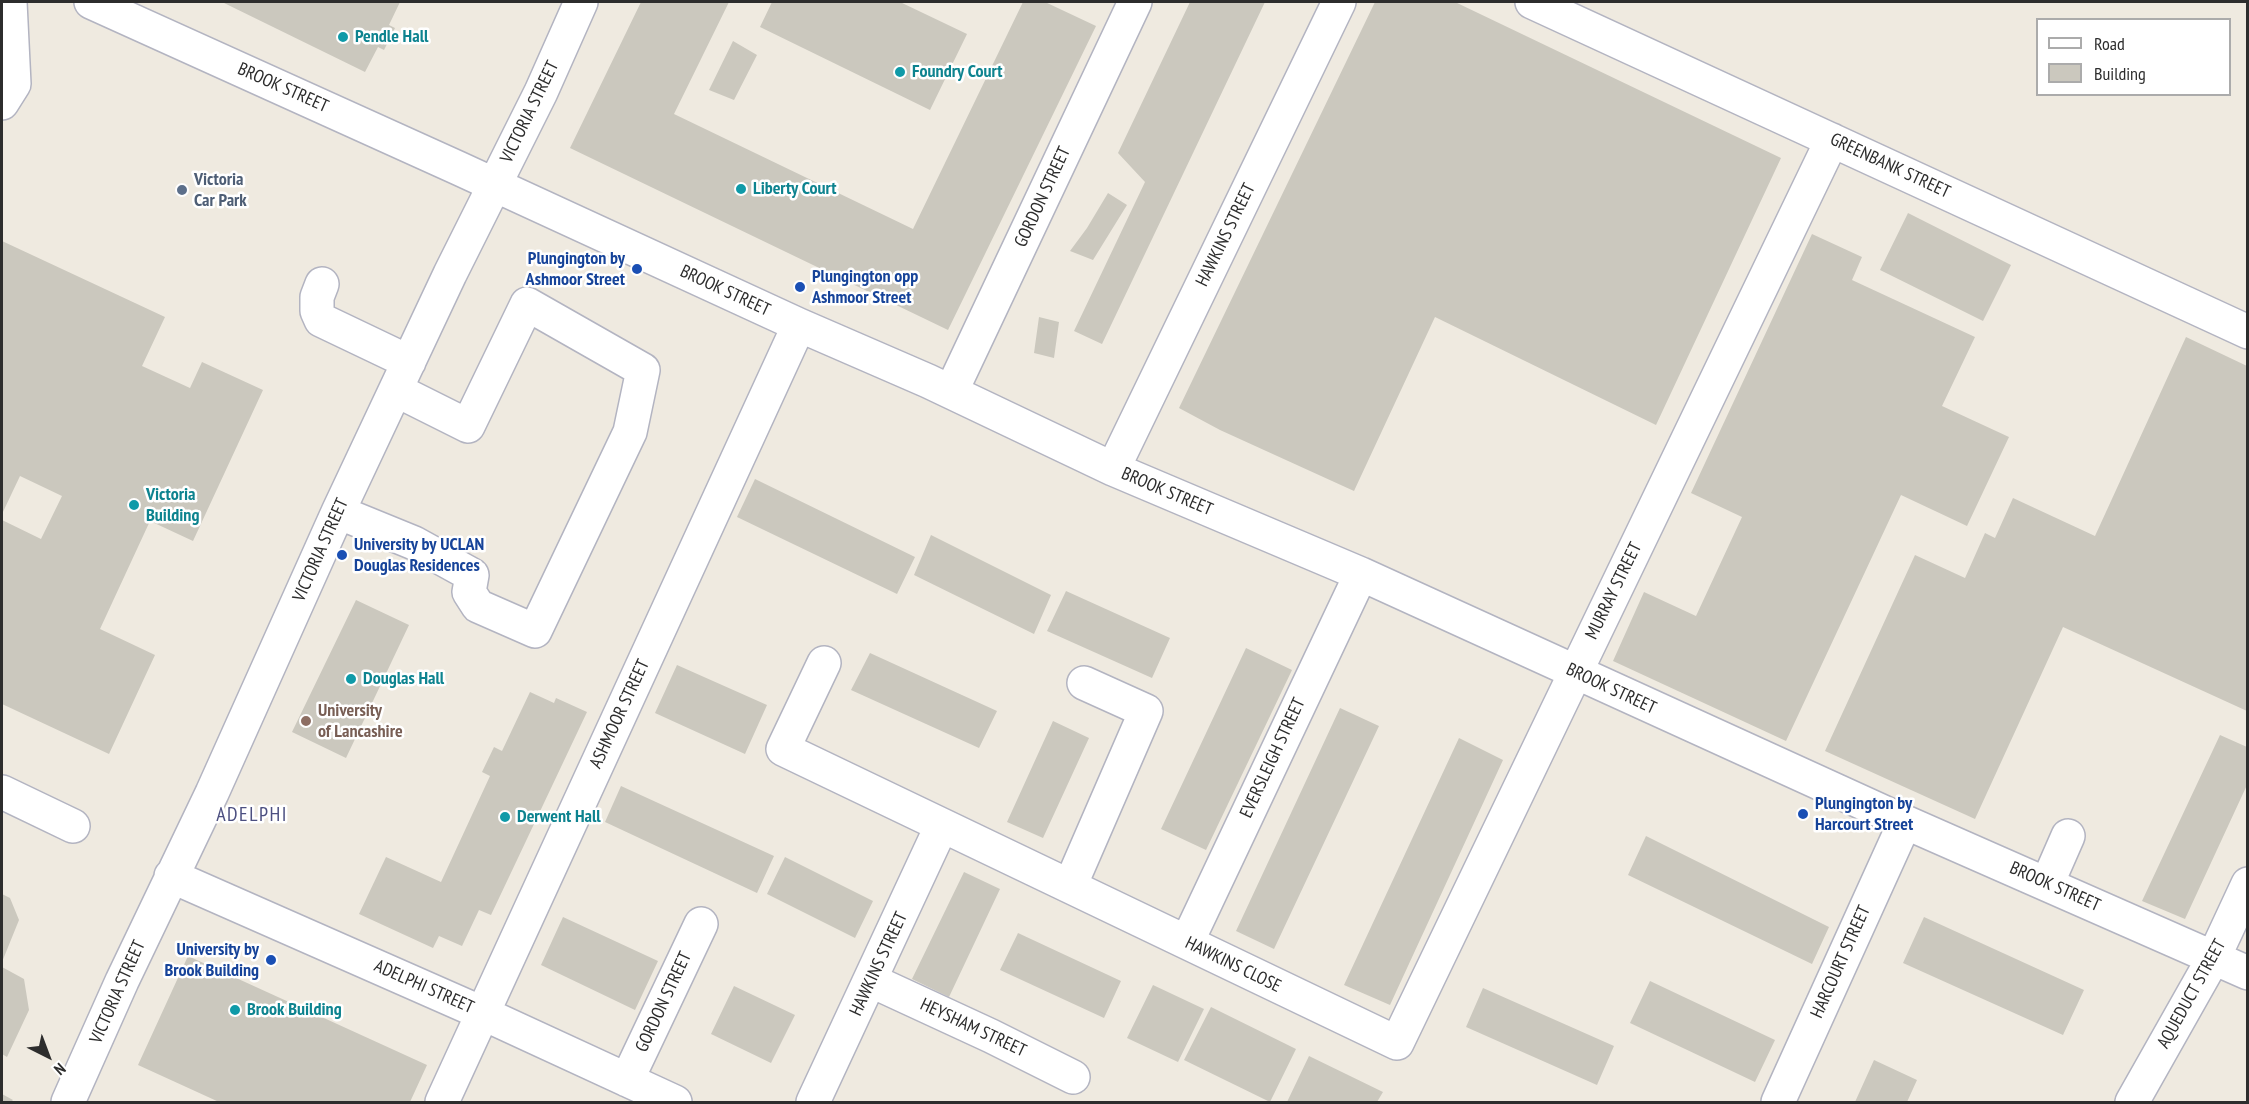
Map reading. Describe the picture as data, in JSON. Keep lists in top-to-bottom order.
{
  "streets": {
    "street": [
      "BROOK STREET",
      "VICTORIA STREET",
      "GREENBANK STREET",
      "GORDON STREET",
      "HAWKINS STREET",
      "MURRAY STREET",
      "ASHMOOR STREET",
      "EVERSLEIGH STREET",
      "HARCOURT STREET",
      "HAWKINS CLOSE",
      "ADELPHI STREET",
      "AQUEDUCT STREET",
      "HEYSHAM STREET"
    ]
  },
  "crossings": [
    ["BROOK STREET", "VICTORIA STREET"],
    ["BROOK STREET", "GORDON STREET"],
    ["BROOK STREET", "HAWKINS STREET"],
    ["BROOK STREET", "MURRAY STREET"],
    ["BROOK STREET", "ASHMOOR STREET"],
    ["BROOK STREET", "EVERSLEIGH STREET"],
    ["BROOK STREET", "HARCOURT STREET"],
    ["BROOK STREET", "AQUEDUCT STREET"],
    ["VICTORIA STREET", "ADELPHI STREET"],
    ["GREENBANK STREET", "MURRAY STREET"],
    ["GORDON STREET", "ADELPHI STREET"],
    ["HAWKINS STREET", "HAWKINS CLOSE"],
    ["HAWKINS STREET", "HEYSHAM STREET"],
    ["MURRAY STREET", "HAWKINS CLOSE"],
    ["ASHMOOR STREET", "ADELPHI STREET"],
    ["EVERSLEIGH STREET", "HAWKINS CLOSE"]
  ],
  "districts": ["ADELPHI"],
  "places": [
    "Pendle Hall",
    "Foundry Court",
    "Liberty Court",
    "Victoria Car Park",
    "Plungington by Ashmoor Street",
    "Plungington opp Ashmoor Street",
    "Victoria Building",
    "University by UCLAN Douglas Residences",
    "Douglas Hall",
    "University of Lancashire",
    "Plungington by Harcourt Street",
    "Derwent Hall",
    "University by Brook Building",
    "Brook Building"
  ],
  "legend": ["Road", "Building"],
  "north": "bottom right"
}
